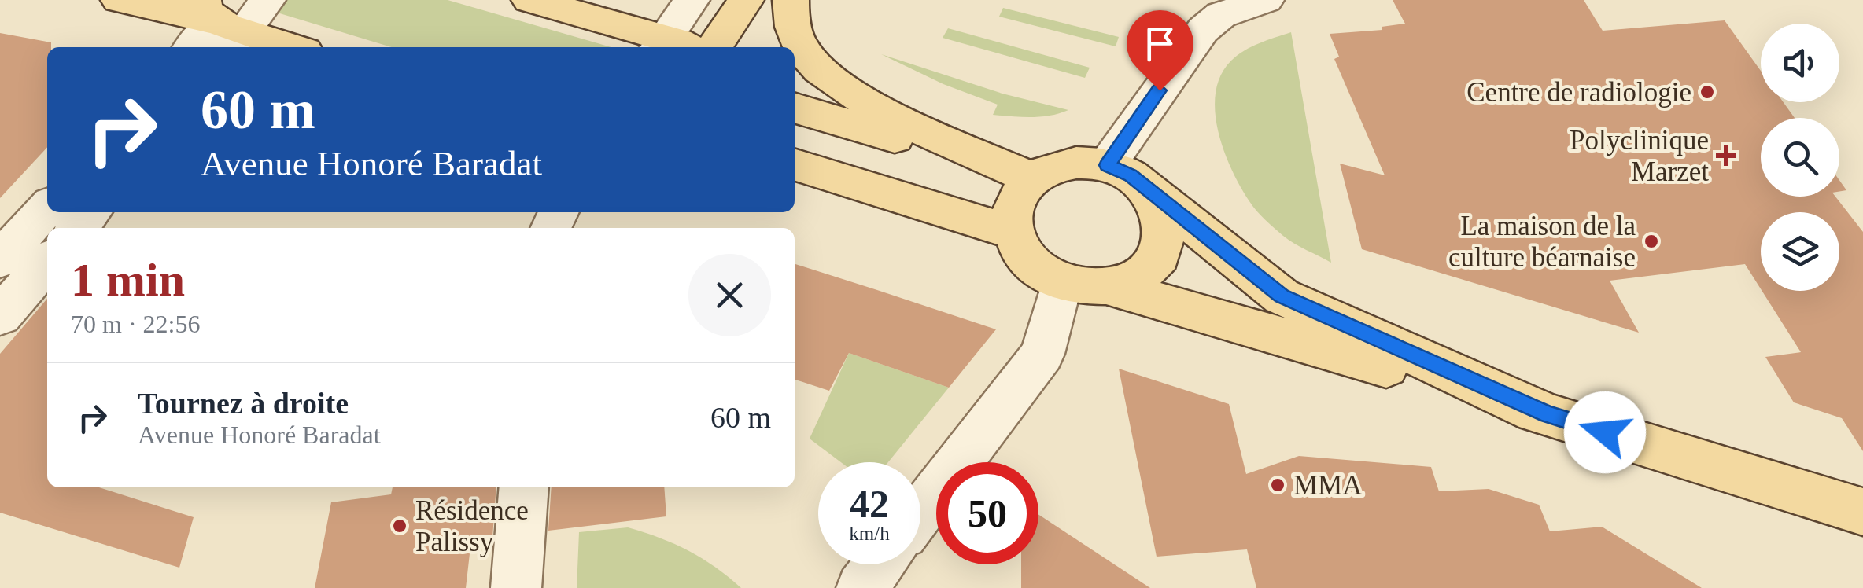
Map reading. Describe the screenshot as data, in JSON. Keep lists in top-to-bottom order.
{
  "places": {
    "other": [
      "Centre de radiologie",
      "La maison de la culture béarnaise",
      "MMA",
      "Résidence Palissy"
    ],
    "health": ["Polyclinique Marzet"]
  },
  "page": {
    "turn": ["60 m", "Avenue Honoré Baradat"],
    "heading": ["1 min", "70 m · 22:56"],
    "list": [
      {
        "name": "Tournez à droite",
        "note": "Avenue Honoré Baradat",
        "value": "60 m"
      }
    ],
    "speed": "42 km/h",
    "limit": "50"
  }
}
